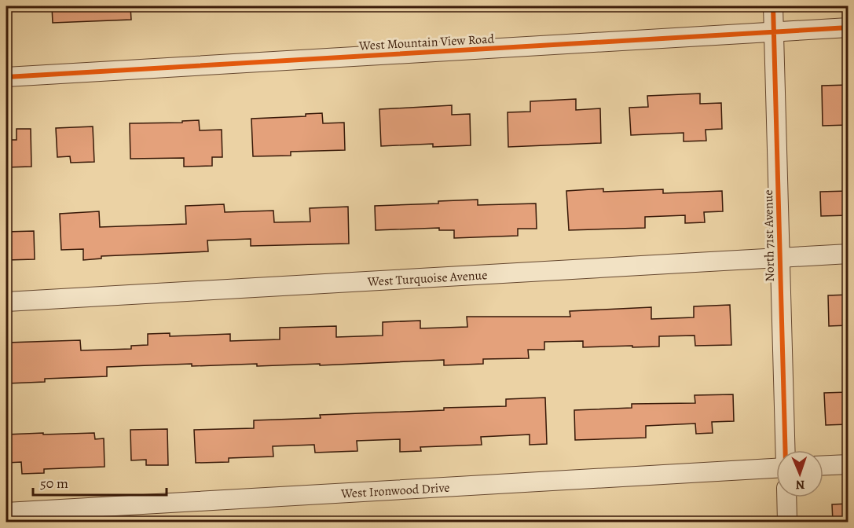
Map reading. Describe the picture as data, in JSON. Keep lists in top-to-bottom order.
{
  "streets": {
    "street": [
      "West Mountain View Road",
      "North 71st Avenue",
      "West Turquoise Avenue",
      "West Ironwood Drive"
    ]
  },
  "crossings": [
    ["West Mountain View Road", "North 71st Avenue"],
    ["North 71st Avenue", "West Turquoise Avenue"]
  ],
  "scale_bar": "50 m",
  "north": "bottom"
}
